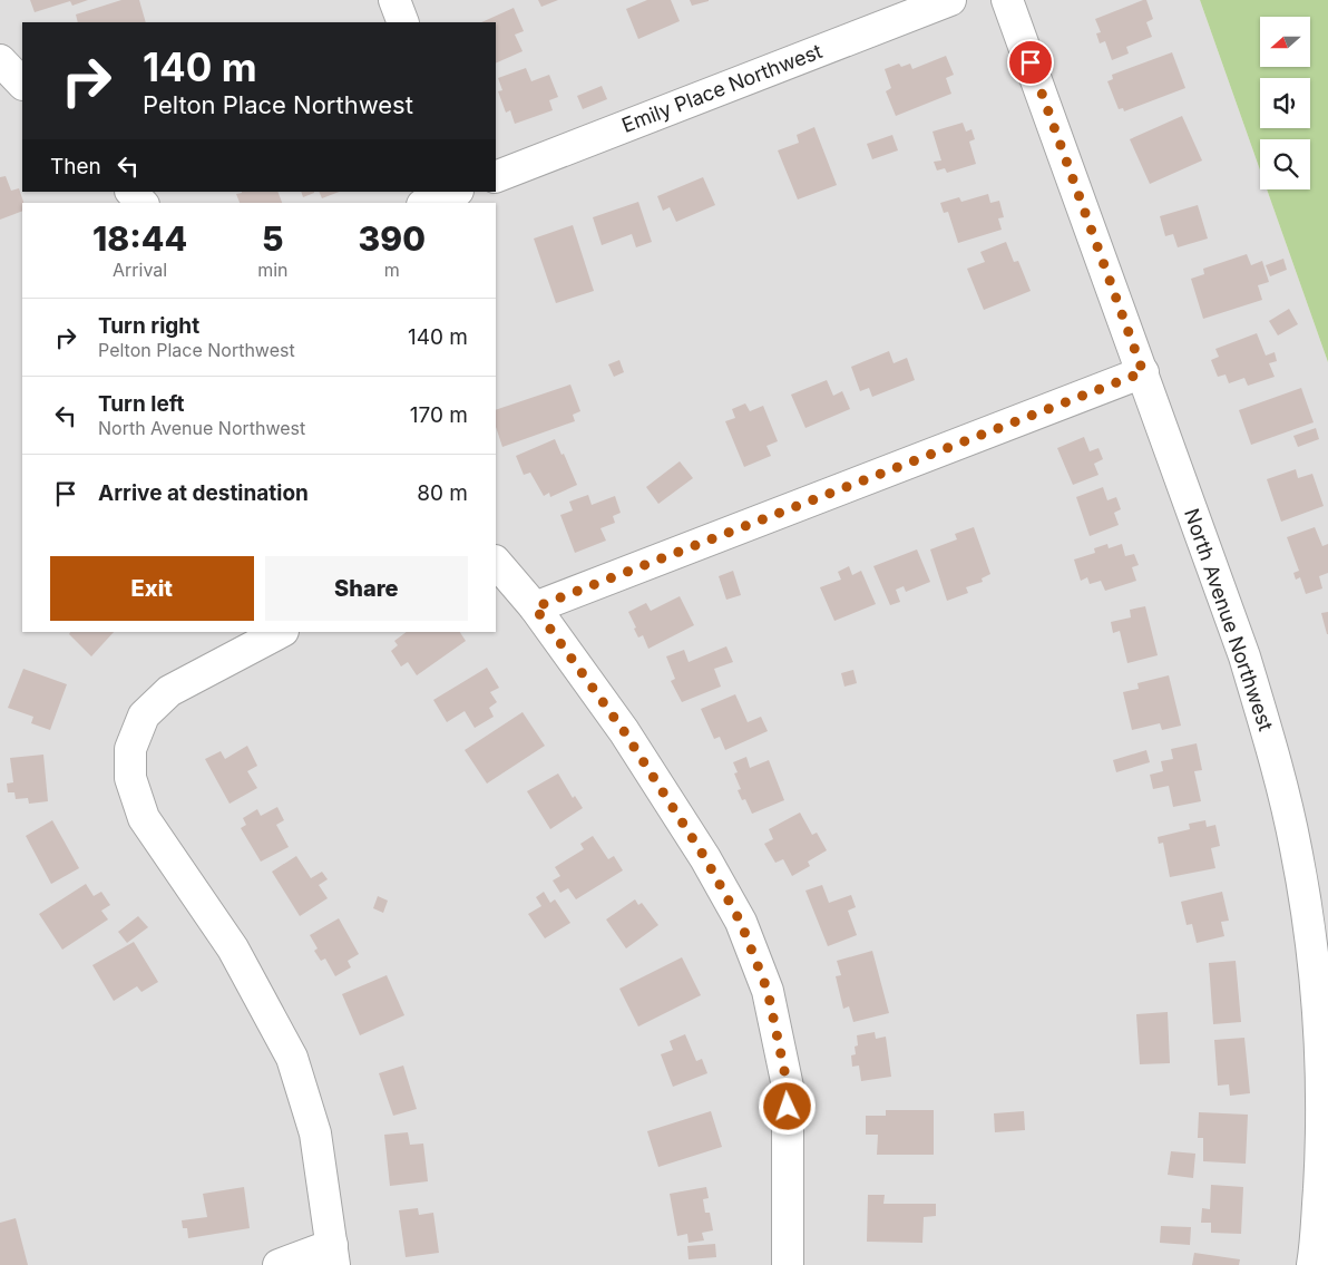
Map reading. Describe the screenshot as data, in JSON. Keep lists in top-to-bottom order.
{
  "streets": {
    "street": ["Emily Place Northwest", "North Avenue Northwest"]
  },
  "north": "left",
  "page": {
    "turn": ["140 m", "Pelton Place Northwest"],
    "then": "Then",
    "eta": [
      "18:44",
      "Arrival",
      "5",
      "min",
      "390",
      "m"
    ],
    "list": [
      {
        "name": "Turn right",
        "note": "Pelton Place Northwest",
        "value": "140 m"
      },
      {
        "name": "Turn left",
        "note": "North Avenue Northwest",
        "value": "170 m"
      },
      {
        "name": "Arrive at destination",
        "value": "80 m"
      }
    ],
    "buttons": ["Exit", "Share"]
  }
}
